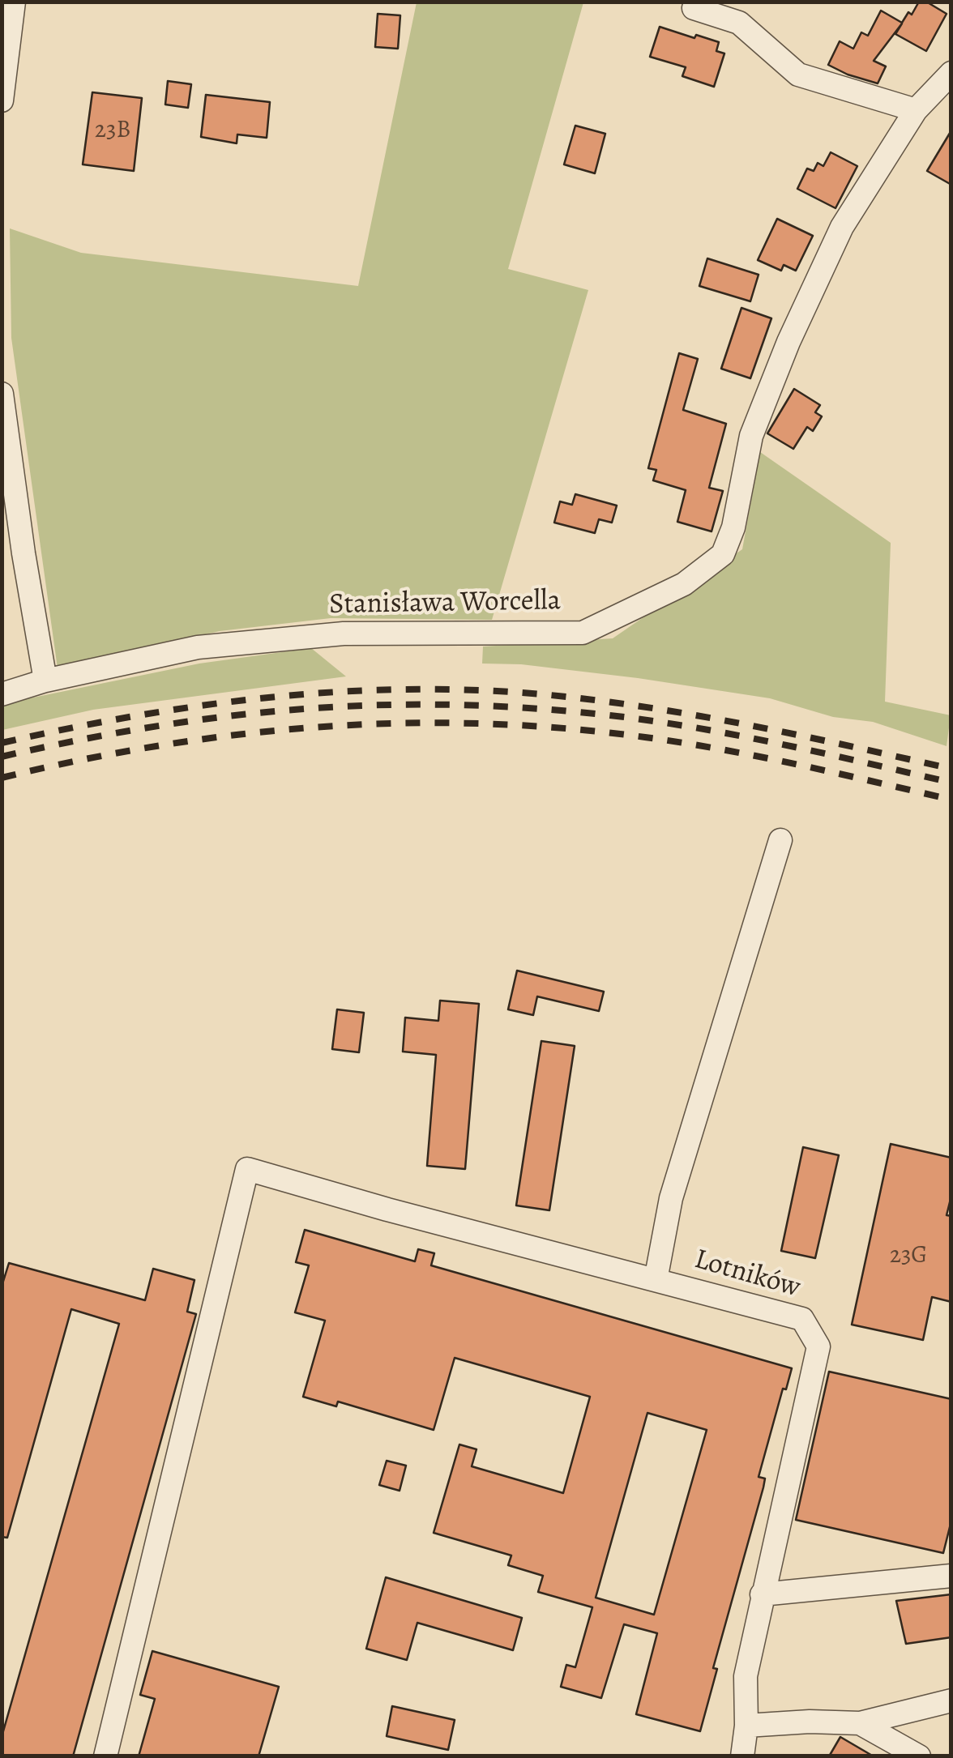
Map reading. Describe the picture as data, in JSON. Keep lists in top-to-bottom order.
{
  "streets": {
    "street": ["Stanisława Worcella", "Lotników"]
  },
  "house_numbers": ["23B", "23G"]
}
